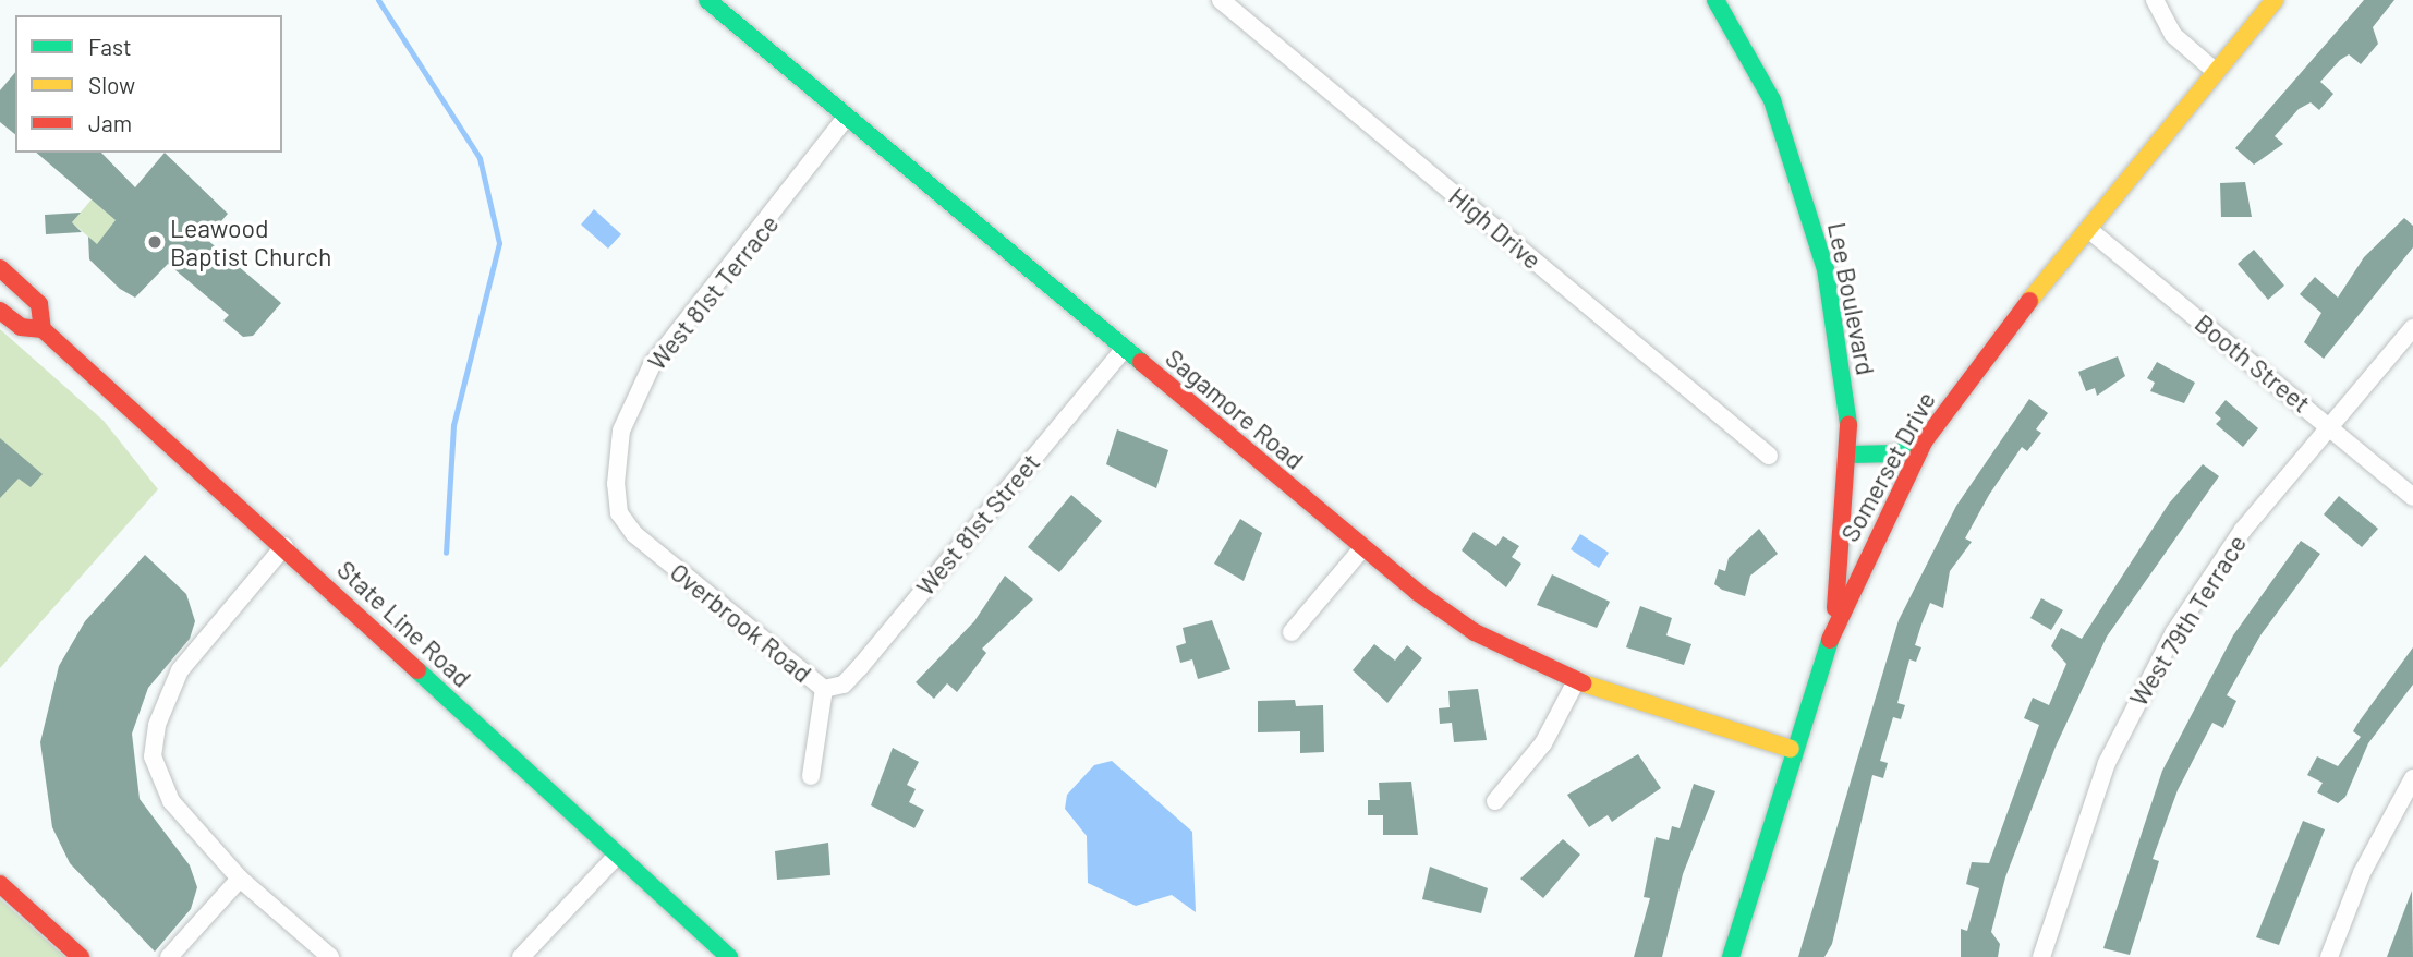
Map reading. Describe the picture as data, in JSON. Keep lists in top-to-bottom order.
{
  "streets": {
    "street": [
      "High Drive",
      "West 81st Terrace",
      "Lee Boulevard",
      "Booth Street",
      "Sagamore Road",
      "Somerset Drive",
      "West 81st Street",
      "West 79th Terrace",
      "Overbrook Road",
      "State Line Road"
    ]
  },
  "crossings": [
    ["West 81st Terrace", "Sagamore Road"],
    ["West 81st Terrace", "Overbrook Road"],
    ["Lee Boulevard", "Somerset Drive"],
    ["Booth Street", "Somerset Drive"],
    ["Booth Street", "West 79th Terrace"],
    ["Sagamore Road", "Somerset Drive"],
    ["Sagamore Road", "West 81st Street"],
    ["West 81st Street", "Overbrook Road"]
  ],
  "places": ["Leawood Baptist Church"],
  "legend": ["Fast", "Slow", "Jam"]
}
